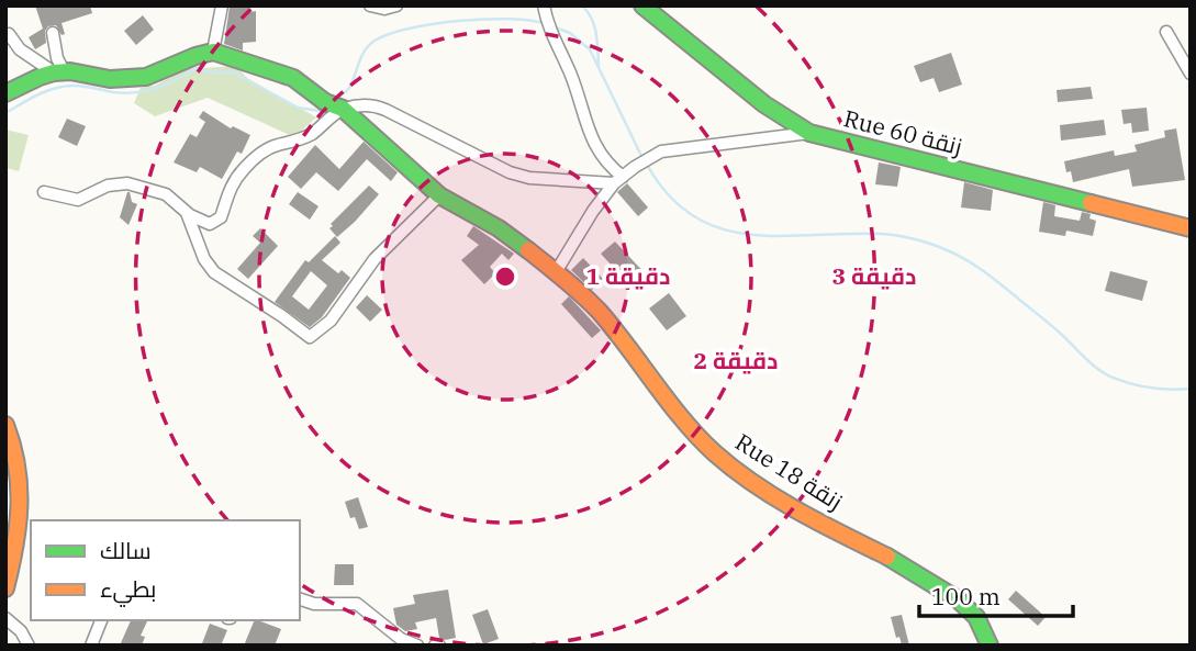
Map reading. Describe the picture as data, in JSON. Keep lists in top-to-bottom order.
{
  "streets": {
    "main road": ["Rue 60 زنقة", "Rue 18 زنقة"]
  },
  "legend": ["سالك", "بطيء"],
  "scale_bar": "100 m",
  "rings": ["1 دقيقة", "3 دقيقة", "2 دقيقة"]
}
